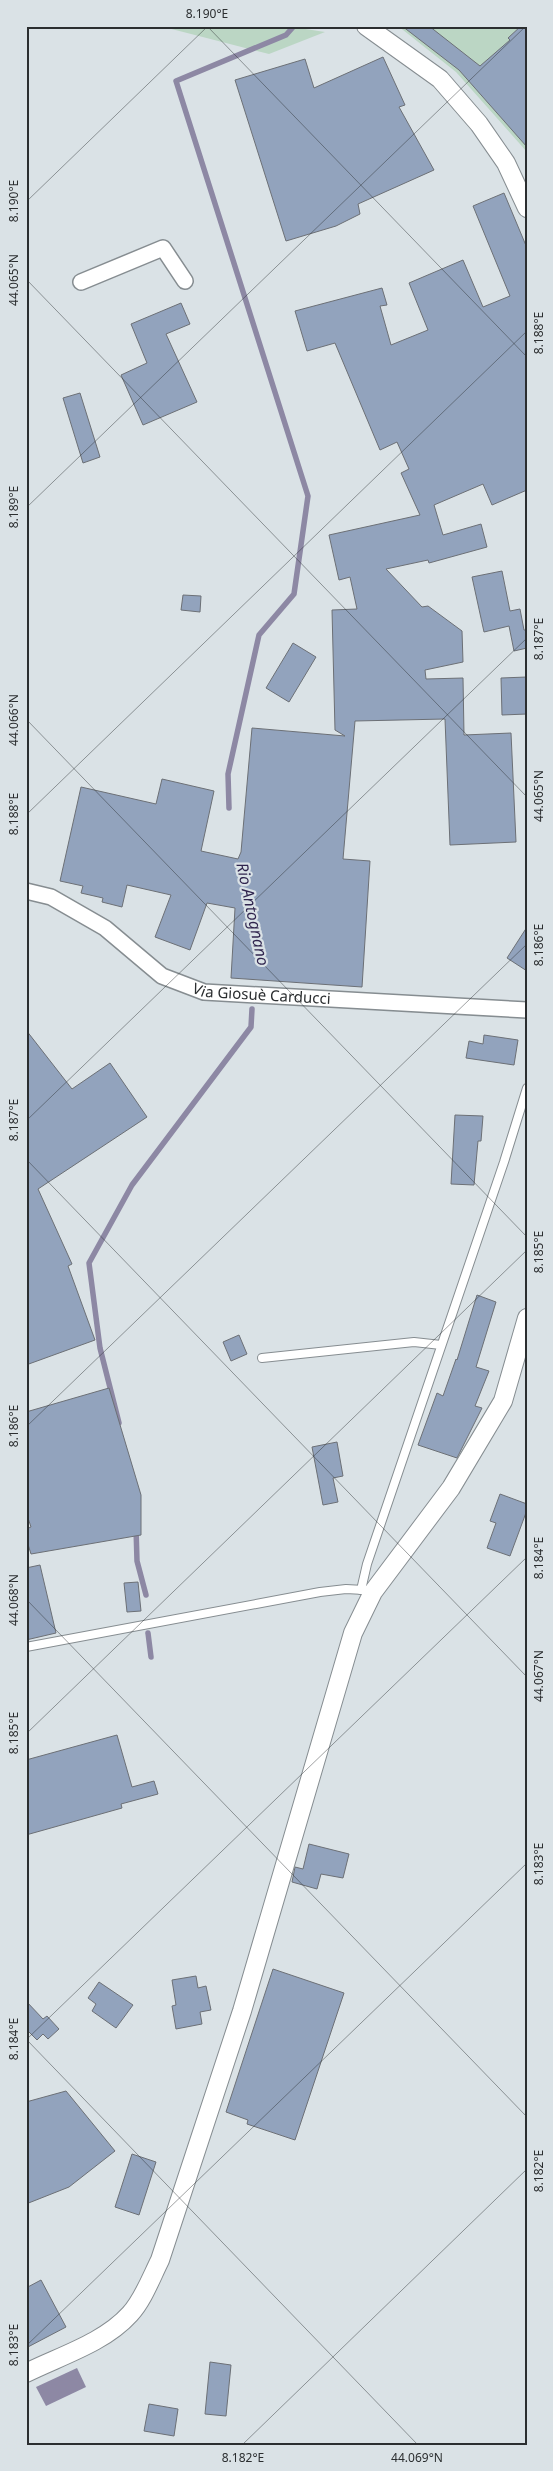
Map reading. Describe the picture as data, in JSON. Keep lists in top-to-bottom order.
{
  "streets": {
    "street": ["Via Giosuè Carducci"]
  },
  "water": ["Rio Antognano"],
  "coordinates": [
    "8.190°E",
    "44.065°N",
    "8.188°E",
    "8.189°E",
    "8.187°E",
    "44.066°N",
    "8.186°E",
    "8.185°E",
    "8.184°E",
    "44.068°N",
    "44.067°N",
    "8.183°E",
    "8.182°E",
    "44.069°N"
  ]
}
